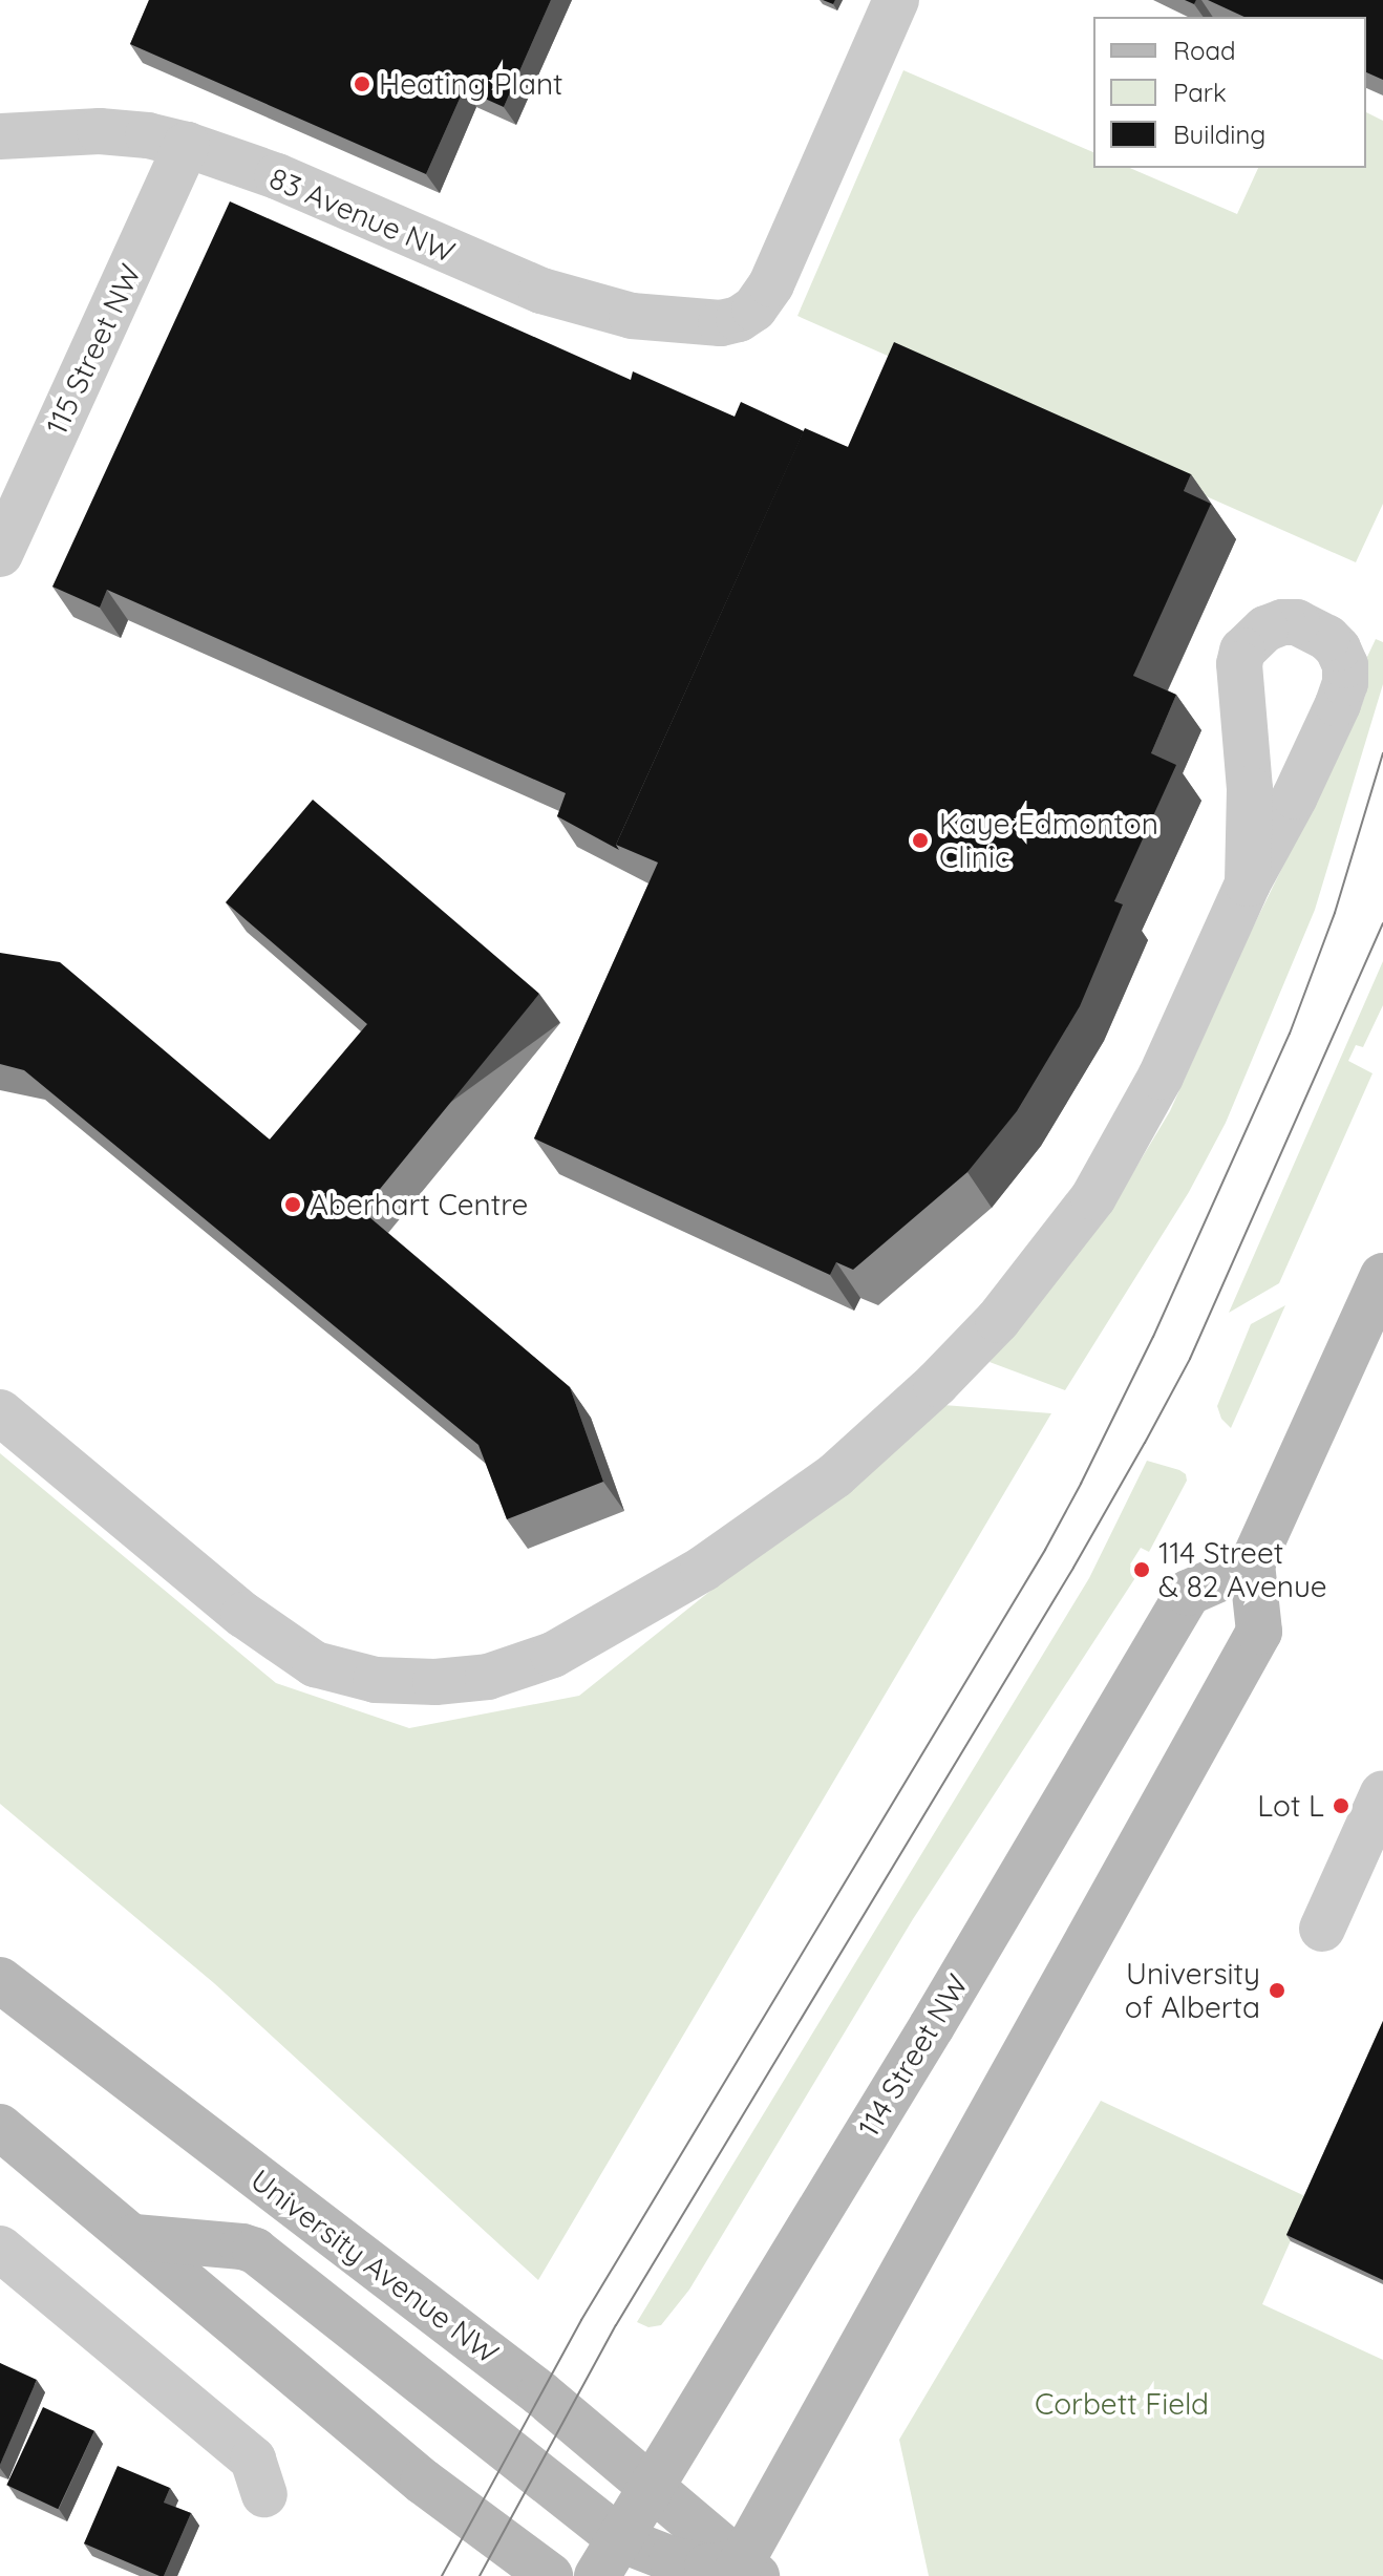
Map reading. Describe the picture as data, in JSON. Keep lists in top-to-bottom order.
{
  "streets": {
    "main road": ["114 Street NW", "University Avenue NW"],
    "street": ["83 Avenue NW", "115 Street NW"]
  },
  "crossings": [
    ["83 Avenue NW", "115 Street NW"],
    ["114 Street NW", "University Avenue NW"]
  ],
  "parks": ["Corbett Field"],
  "places": [
    "Heating Plant",
    "Kaye Edmonton Clinic",
    "Aberhart Centre",
    "114 Street & 82 Avenue",
    "Lot L",
    "University of Alberta"
  ],
  "legend": ["Road", "Park", "Building"]
}
